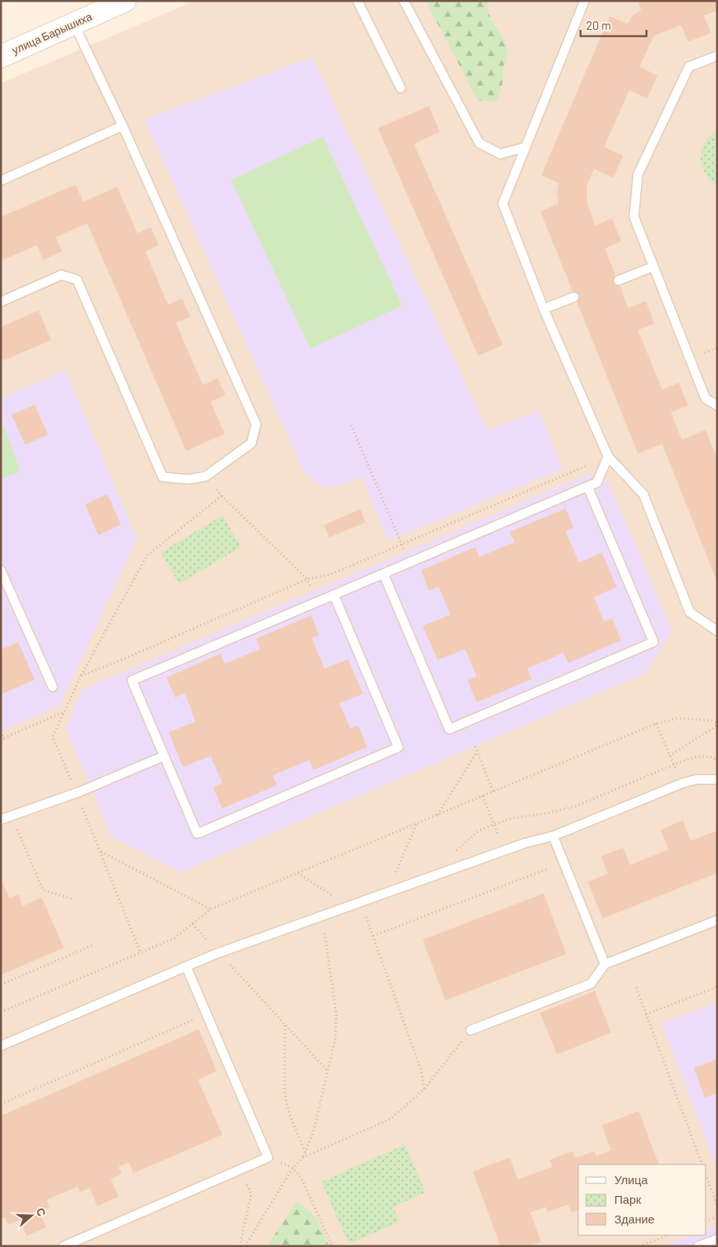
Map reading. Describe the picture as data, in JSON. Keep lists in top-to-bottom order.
{
  "streets": {
    "main road": ["улица Барышиха"]
  },
  "legend": ["Улица", "Парк", "Здание"],
  "scale_bar": "20 m",
  "north": "right"
}
